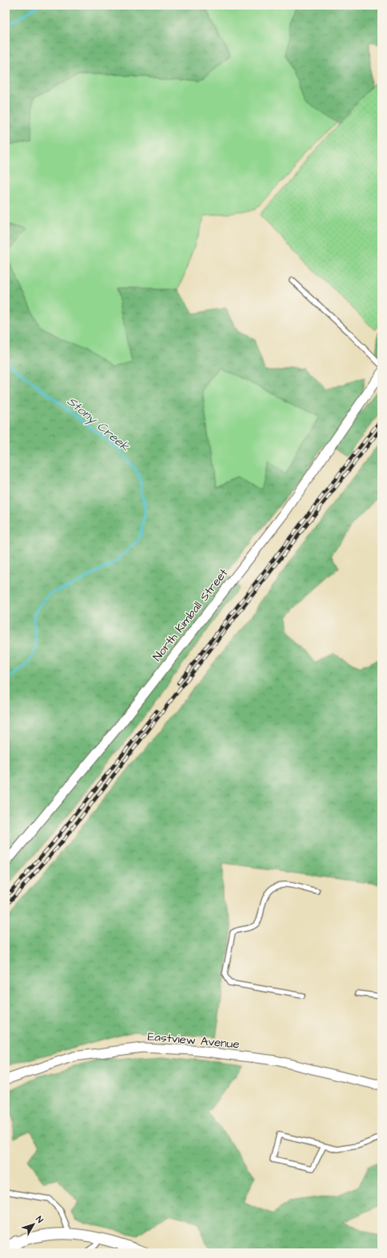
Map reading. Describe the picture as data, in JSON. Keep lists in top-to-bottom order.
{
  "streets": {
    "street": ["North Kimball Street", "Eastview Avenue"]
  },
  "water": ["Stony Creek"],
  "north": "top right"
}
